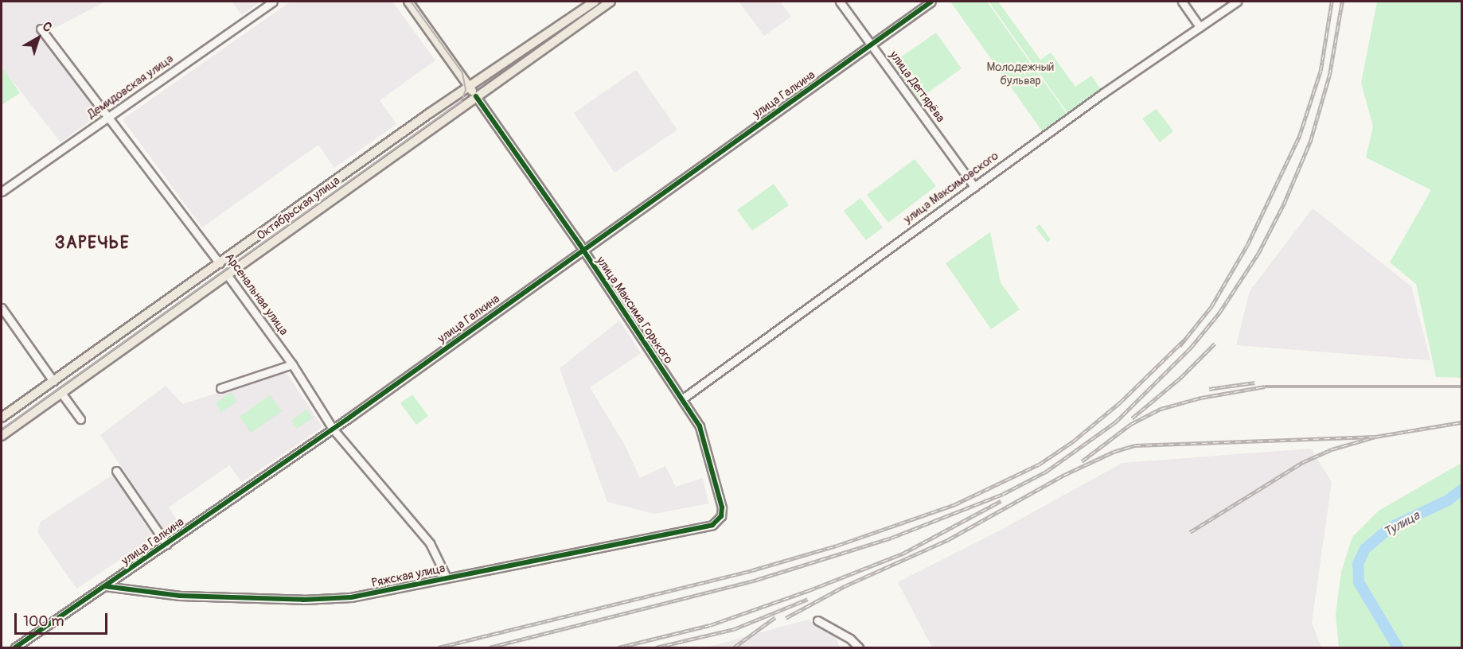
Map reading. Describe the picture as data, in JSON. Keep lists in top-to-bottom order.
{
  "streets": {
    "main road": ["Октябрьская улица", "Арсенальная улица", "улица Максима Горького"],
    "street": [
      "Демидовская улица",
      "улица Дегтярёва",
      "улица Галкина",
      "улица Максимовского",
      "Ряжская улица"
    ]
  },
  "crossings": [
    ["Демидовская улица", "Арсенальная улица"],
    ["улица Дегтярёва", "улица Галкина"],
    ["улица Дегтярёва", "улица Максимовского"],
    ["улица Галкина", "Арсенальная улица"],
    ["улица Галкина", "улица Максима Горького"],
    ["улица Галкина", "Ряжская улица"],
    ["улица Максимовского", "улица Максима Горького"],
    ["Октябрьская улица", "Арсенальная улица"],
    ["Октябрьская улица", "улица Максима Горького"],
    ["Арсенальная улица", "Ряжская улица"],
    ["улица Максима Горького", "Ряжская улица"]
  ],
  "districts": ["ЗАРЕЧЬЕ"],
  "water": ["Тулица"],
  "parks": ["Молодежный бульвар"],
  "scale_bar": "100 m",
  "north": "top right"
}
